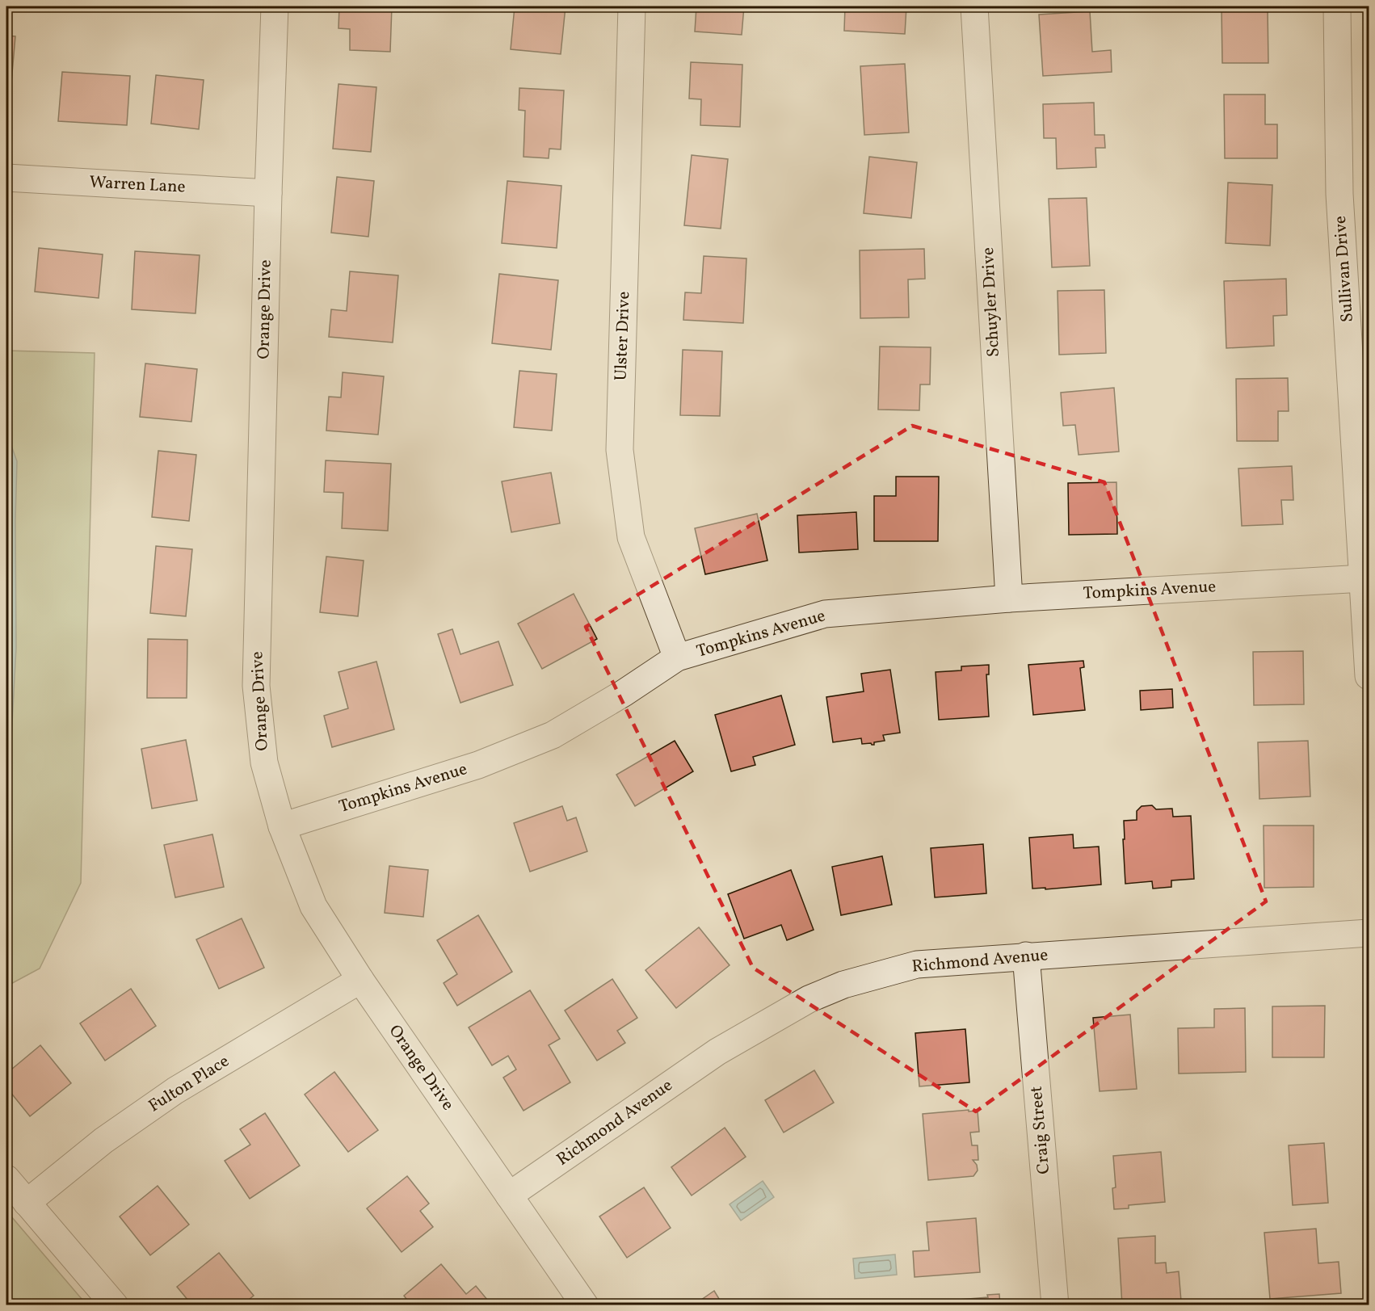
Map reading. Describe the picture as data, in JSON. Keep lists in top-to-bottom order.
{
  "streets": {
    "street": [
      "Warren Lane",
      "Sullivan Drive",
      "Schuyler Drive",
      "Orange Drive",
      "Ulster Drive",
      "Tompkins Avenue",
      "Richmond Avenue",
      "Fulton Place",
      "Craig Street"
    ]
  },
  "crossings": [
    ["Warren Lane", "Orange Drive"],
    ["Sullivan Drive", "Tompkins Avenue"],
    ["Schuyler Drive", "Tompkins Avenue"],
    ["Orange Drive", "Tompkins Avenue"],
    ["Orange Drive", "Richmond Avenue"],
    ["Orange Drive", "Fulton Place"],
    ["Ulster Drive", "Tompkins Avenue"],
    ["Richmond Avenue", "Craig Street"]
  ]
}
